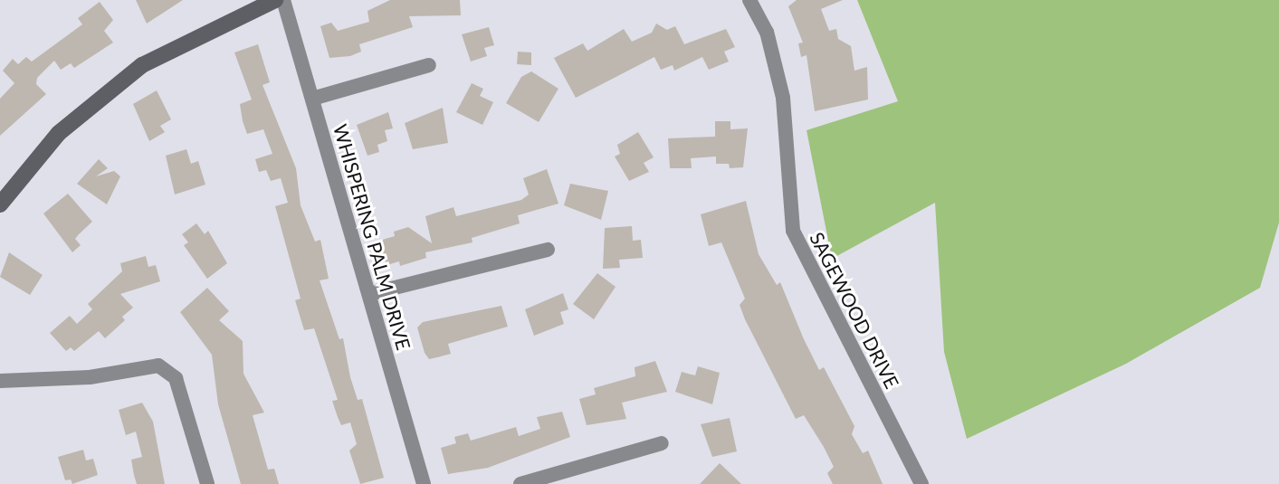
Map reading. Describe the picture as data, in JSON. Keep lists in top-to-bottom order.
{
  "streets": {
    "street": ["WHISPERING PALM DRIVE", "SAGEWOOD DRIVE"]
  }
}
